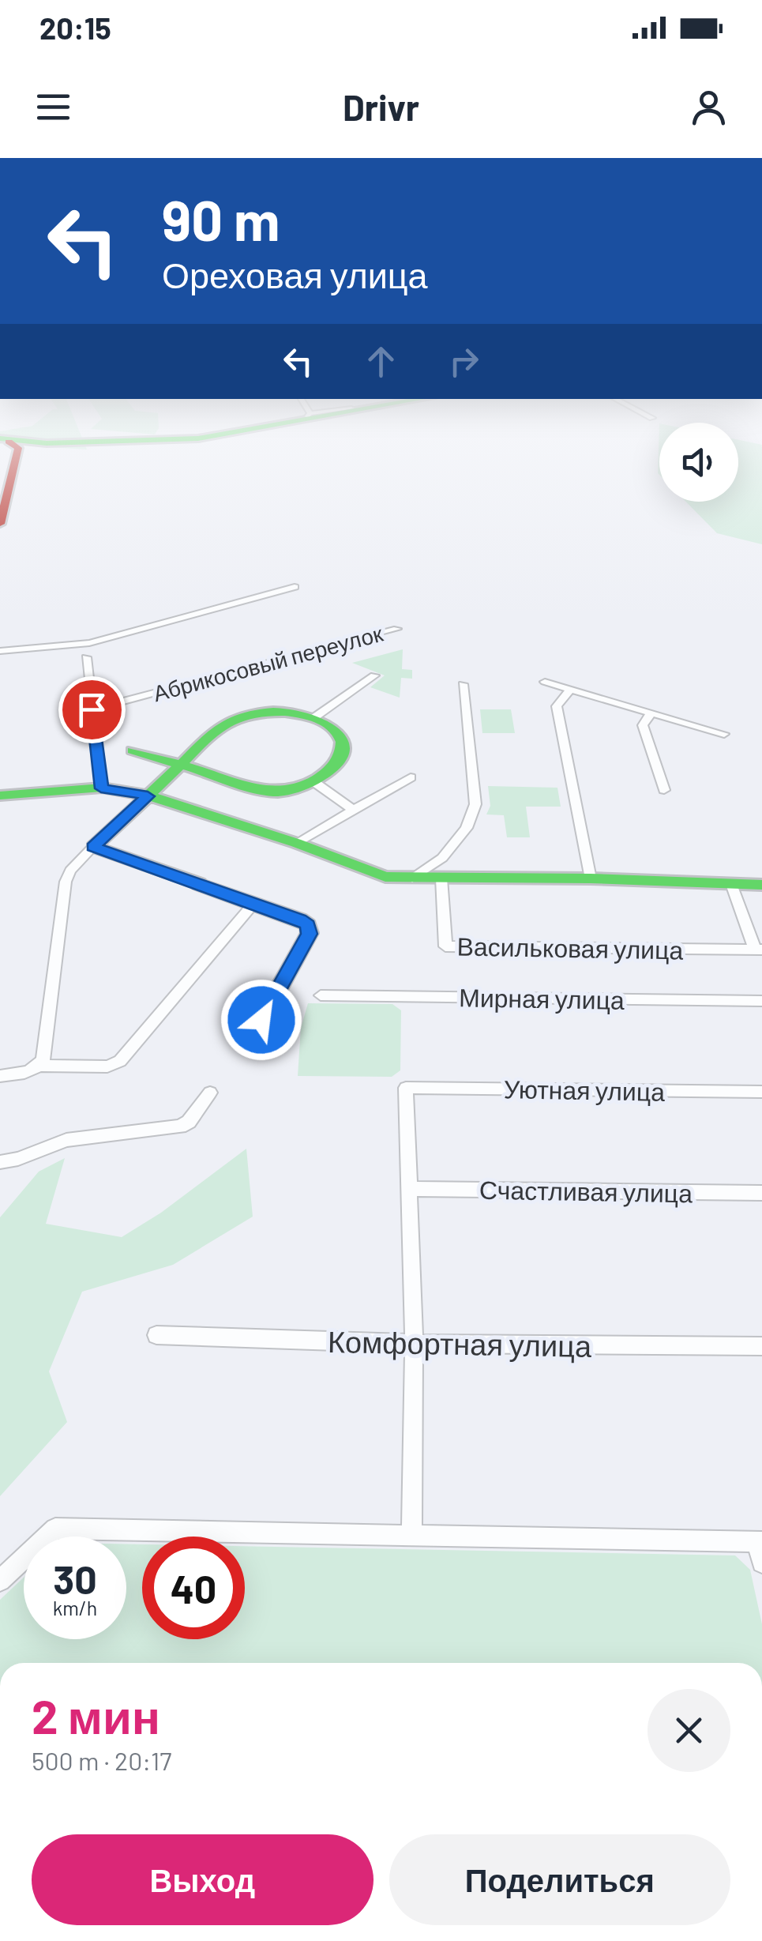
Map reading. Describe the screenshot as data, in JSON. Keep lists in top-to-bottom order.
{
  "streets": {
    "street": [
      "Абрикосовый переулок",
      "Васильковая улица",
      "Мирная улица",
      "Уютная улица",
      "Счастливая улица",
      "Комфортная улица"
    ]
  },
  "crossings": [
    ["Уютная улица", "Счастливая улица"]
  ],
  "page": {
    "status": "20:15",
    "header": "Drivr",
    "turn": ["90 m", "Ореховая улица"],
    "speed": "30 km/h",
    "limit": "40",
    "heading": ["2 мин", "500 m · 20:17"],
    "buttons": ["Выход", "Поделиться"]
  }
}
